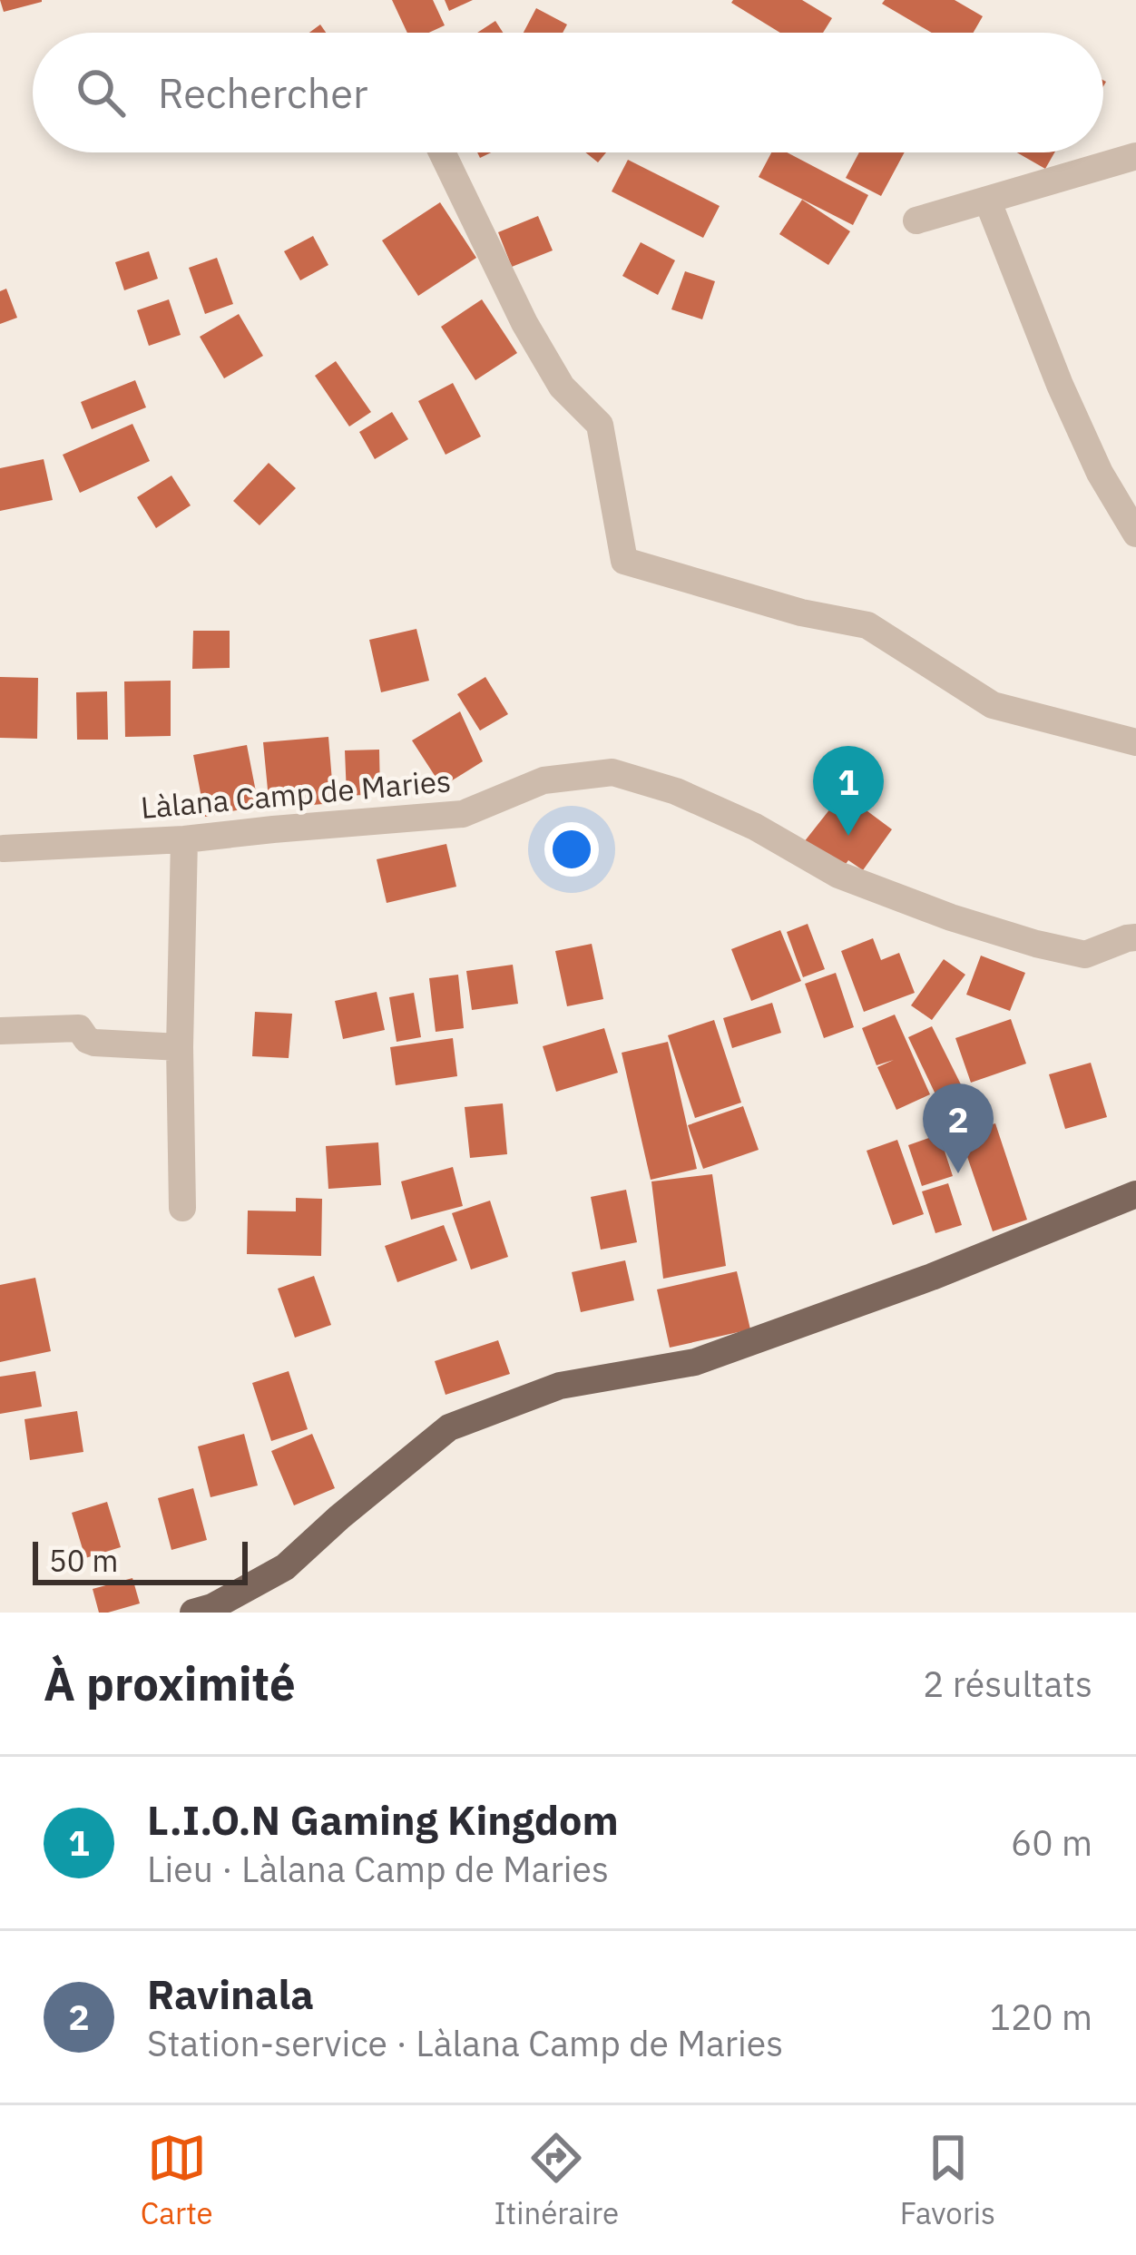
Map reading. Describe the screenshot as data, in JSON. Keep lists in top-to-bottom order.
{
  "streets": {
    "street": ["Làlana Camp de Maries"]
  },
  "scale_bar": "50 m",
  "page": {
    "search": "Rechercher",
    "pins": ["1", "2"],
    "scale": "50 m",
    "heading": ["À proximité", "2 résultats"],
    "list": [
      {
        "mark": "1",
        "name": "L.I.O.N Gaming Kingdom",
        "note": "Lieu · Làlana Camp de Maries",
        "value": "60 m"
      },
      {
        "mark": "2",
        "name": "Ravinala",
        "note": "Station-service · Làlana Camp de Maries",
        "value": "120 m"
      }
    ],
    "nav": ["Carte", "Itinéraire", "Favoris"]
  }
}
